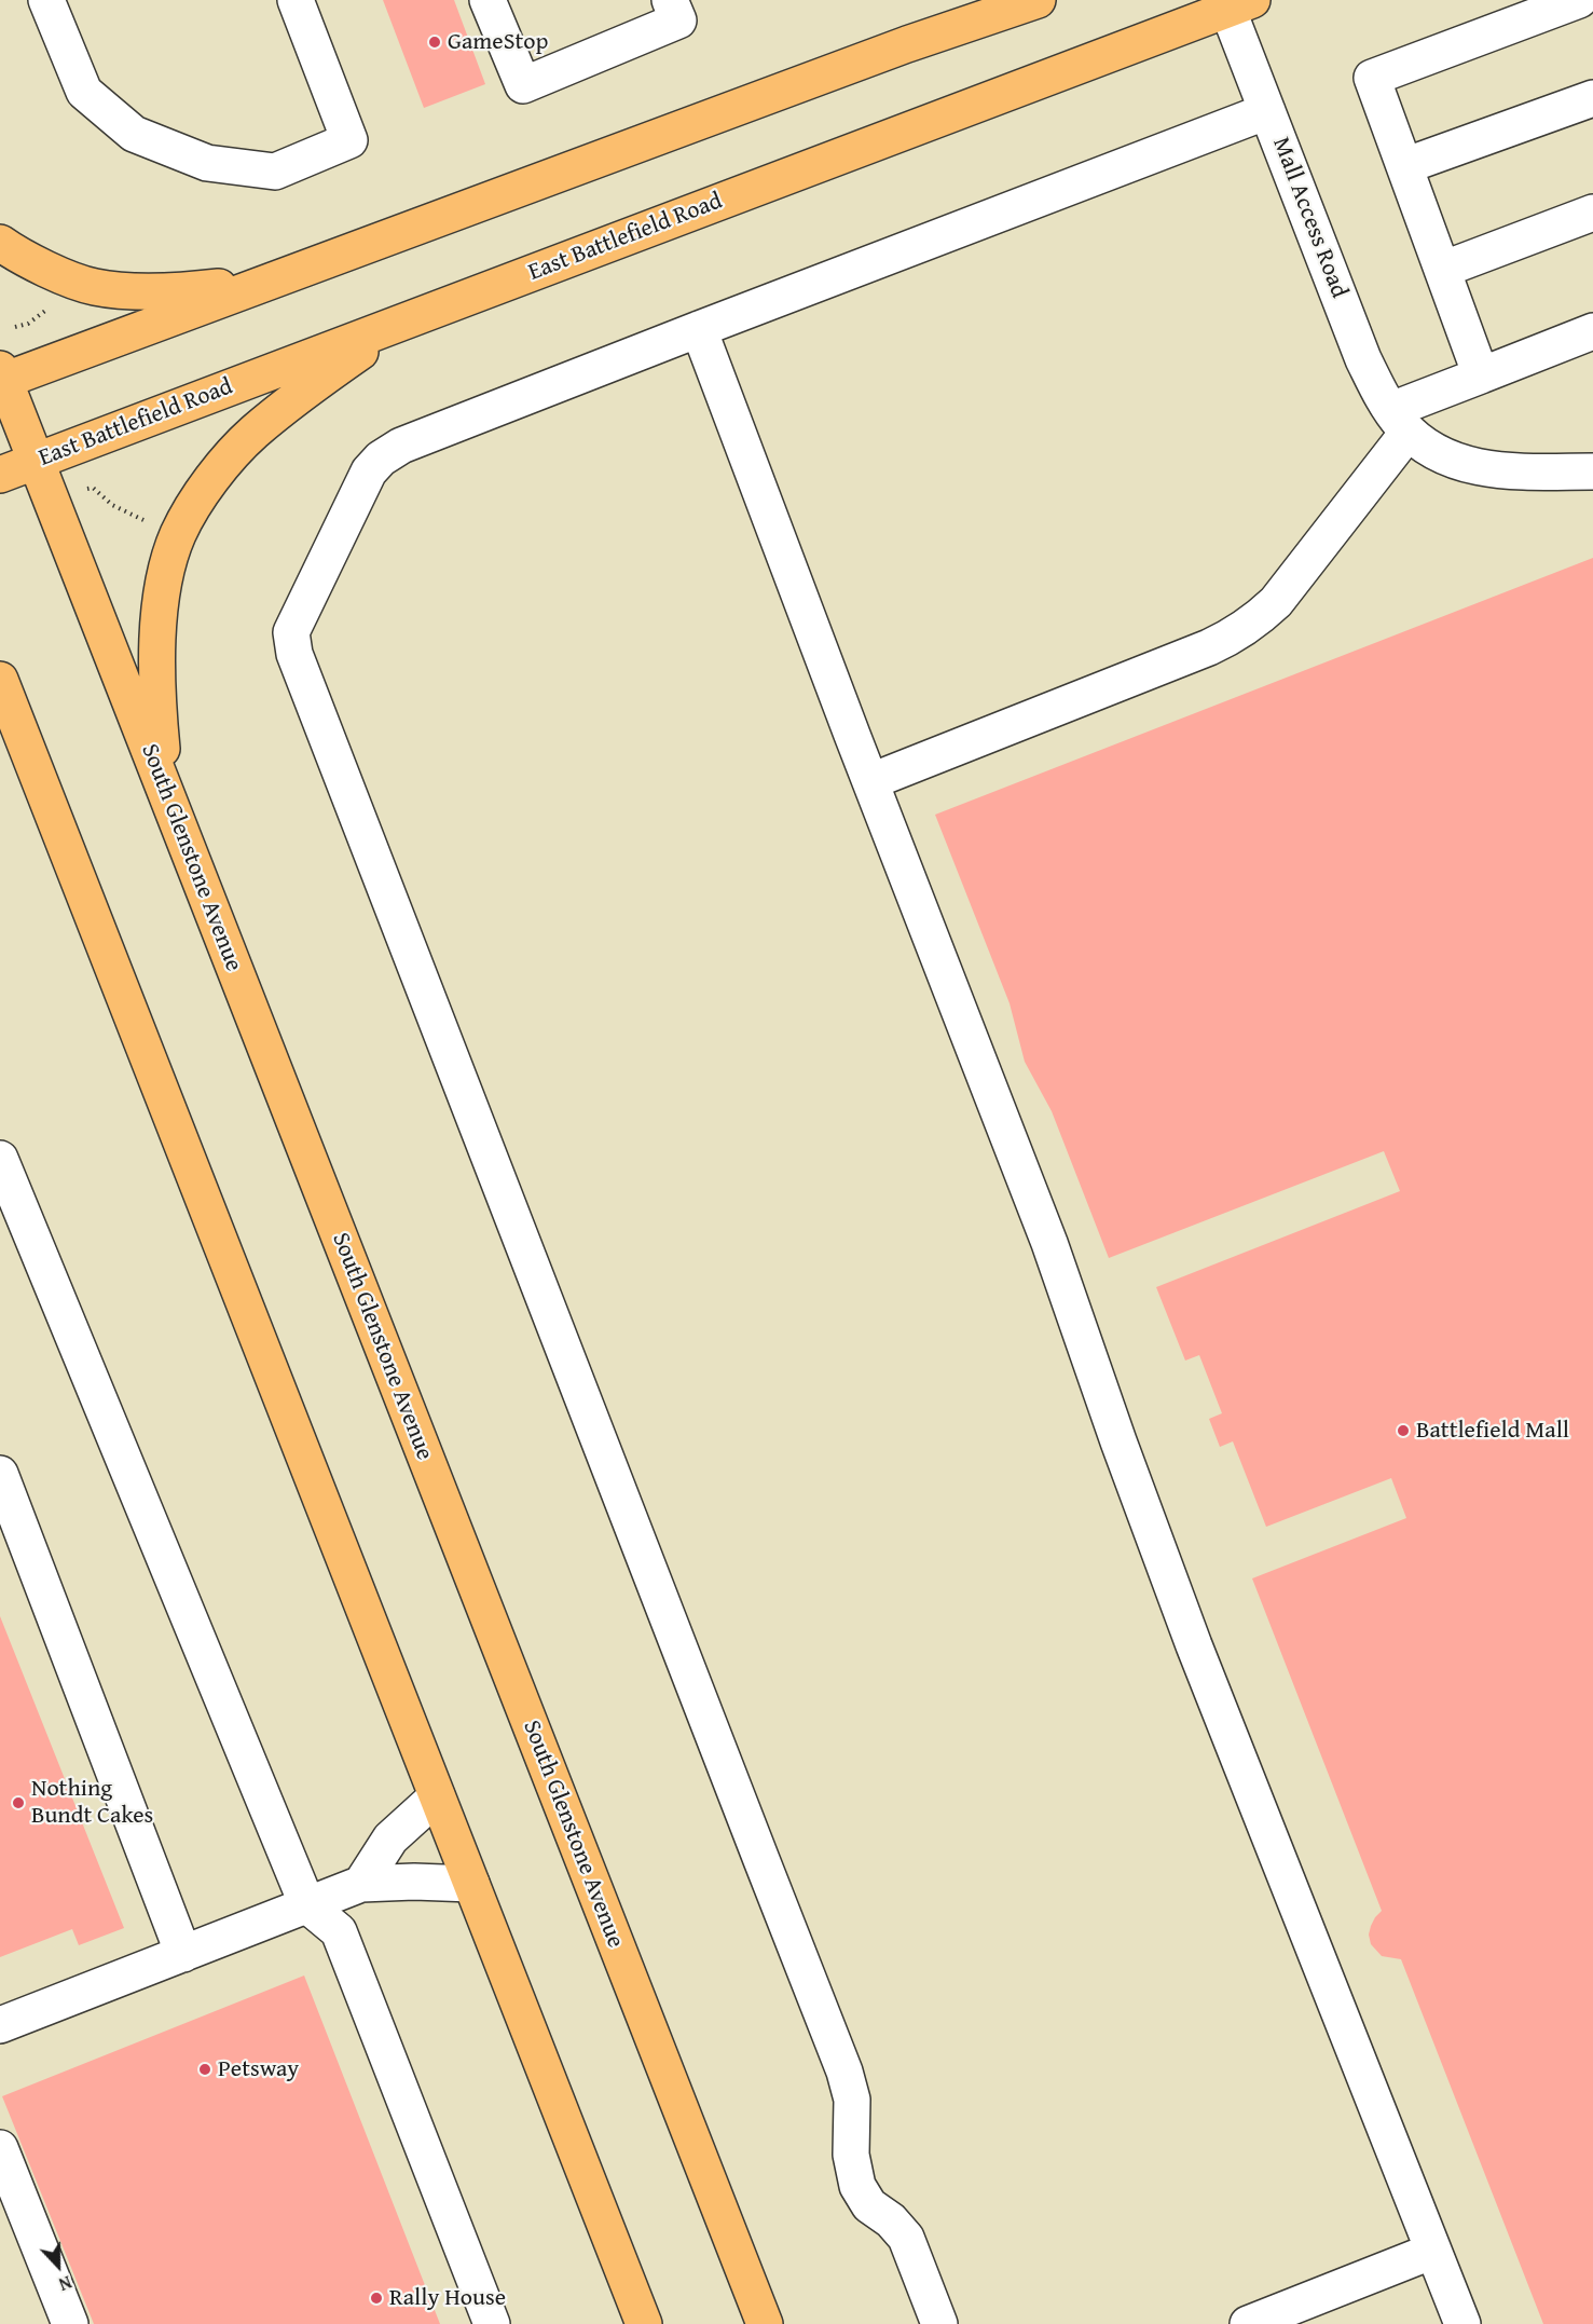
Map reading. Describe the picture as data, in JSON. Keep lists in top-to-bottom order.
{
  "streets": {
    "main road": ["East Battlefield Road", "South Glenstone Avenue"],
    "street": ["Mall Access Road"]
  },
  "crossings": [
    ["Mall Access Road", "East Battlefield Road"],
    ["East Battlefield Road", "South Glenstone Avenue"]
  ],
  "places": [
    "GameStop",
    "Battlefield Mall",
    "Nothing Bundt Cakes",
    "Petsway",
    "Rally House"
  ],
  "north": "bottom"
}
